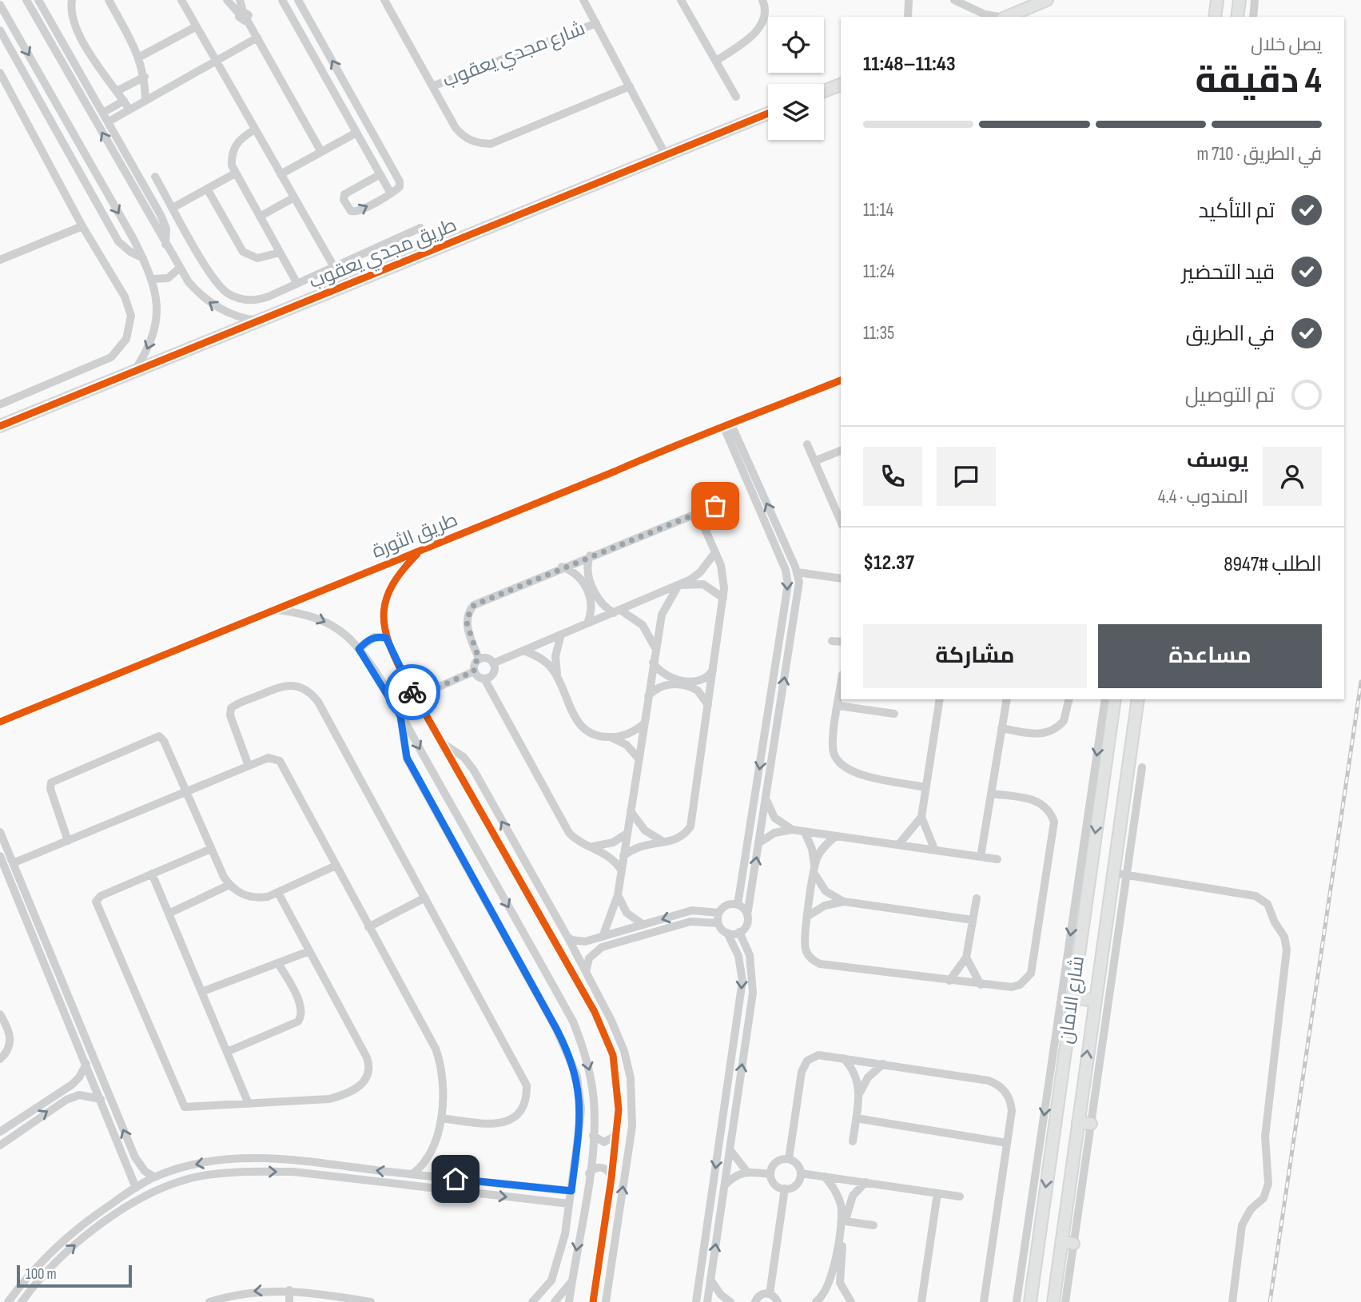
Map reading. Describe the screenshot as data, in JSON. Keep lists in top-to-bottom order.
{
  "streets": {
    "street": [
      "شارع مجدي يعقوب",
      "طريق مجدي يعقوب",
      "طريق الثورة",
      "شارع الامان"
    ]
  },
  "scale_bar": "100 m",
  "page": {
    "heading": ["4 دقيقة", "يصل خلال", "11:43–11:48"],
    "panel": [
      "يوسف",
      "المندوب · 4.4",
      "الطلب #8947",
      "$12.37"
    ],
    "bar": "في الطريق · 710 m",
    "list": [
      ["تم التأكيد", "11:14"],
      ["قيد التحضير", "11:24"],
      ["في الطريق", "11:35"],
      "تم التوصيل"
    ],
    "buttons": ["مساعدة", "مشاركة"],
    "scale": "100 m"
  }
}
